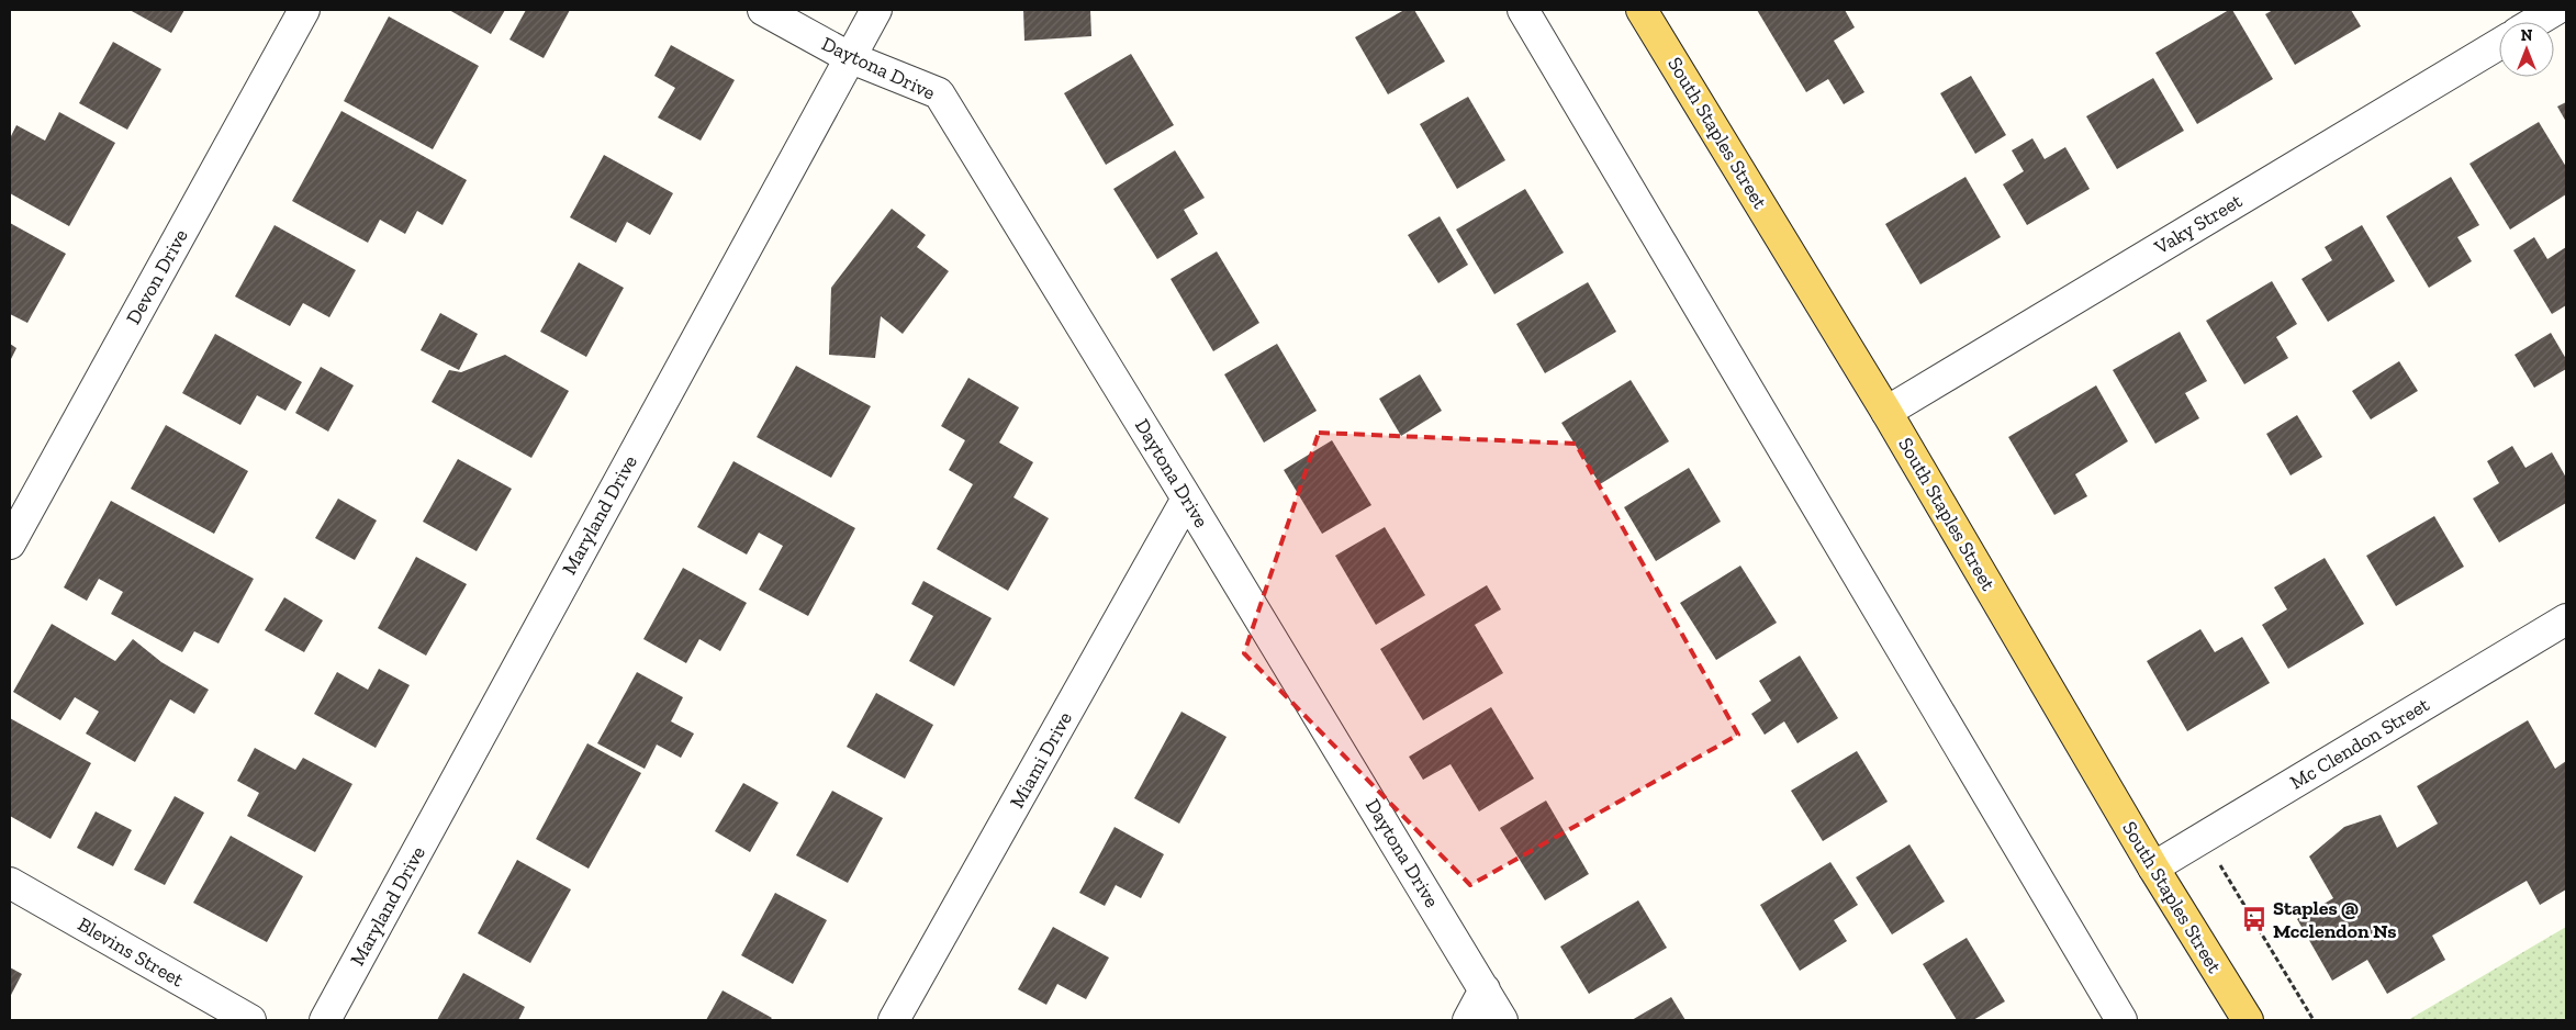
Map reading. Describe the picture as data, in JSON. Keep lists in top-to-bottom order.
{
  "streets": {
    "main road": ["South Staples Street"],
    "street": [
      "Daytona Drive",
      "Vaky Street",
      "Devon Drive",
      "Maryland Drive",
      "Mc Clendon Street",
      "Miami Drive",
      "Blevins Street"
    ]
  },
  "crossings": [
    ["Daytona Drive", "Maryland Drive"],
    ["Daytona Drive", "Miami Drive"],
    ["South Staples Street", "Vaky Street"],
    ["South Staples Street", "Mc Clendon Street"]
  ],
  "places": {
    "bus stop": ["Staples @ Mcclendon Ns"]
  },
  "north": "top"
}
